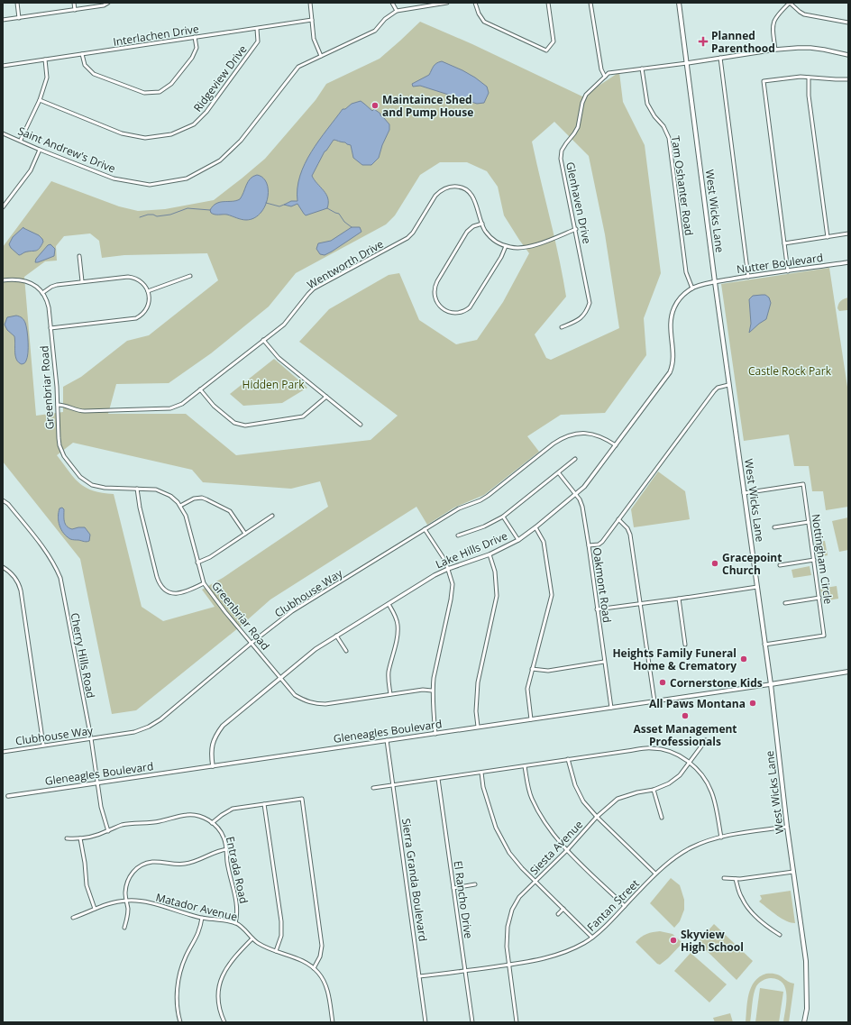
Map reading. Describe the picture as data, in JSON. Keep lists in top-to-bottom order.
{
  "streets": {
    "main road": ["West Wicks Lane"],
    "street": [
      "Interlachen Drive",
      "Ridgeview Drive",
      "Saint Andrew's Drive",
      "Tam Oshanter Road",
      "Glenhaven Drive",
      "Nutter Boulevard",
      "Wentworth Drive",
      "Greenbriar Road",
      "Lake Hills Drive",
      "Nottingham Circle",
      "Oakmont Road",
      "Clubhouse Way",
      "Cherry Hills Road",
      "Gleneagles Boulevard",
      "Siesta Avenue",
      "Entrada Road",
      "Sierra Granda Boulevard",
      "El Rancho Drive",
      "Fantan Street",
      "Matador Avenue"
    ]
  },
  "crossings": [
    ["Interlachen Drive", "Ridgeview Drive"],
    ["Tam Oshanter Road", "Glenhaven Drive"],
    ["Tam Oshanter Road", "Lake Hills Drive"],
    ["Glenhaven Drive", "West Wicks Lane"],
    ["Glenhaven Drive", "Wentworth Drive"],
    ["West Wicks Lane", "Nutter Boulevard"],
    ["West Wicks Lane", "Lake Hills Drive"],
    ["West Wicks Lane", "Nottingham Circle"],
    ["West Wicks Lane", "Gleneagles Boulevard"],
    ["West Wicks Lane", "Fantan Street"],
    ["Nutter Boulevard", "Lake Hills Drive"],
    ["Wentworth Drive", "Greenbriar Road"],
    ["Greenbriar Road", "Lake Hills Drive"],
    ["Greenbriar Road", "Clubhouse Way"],
    ["Lake Hills Drive", "Oakmont Road"],
    ["Lake Hills Drive", "Clubhouse Way"],
    ["Lake Hills Drive", "Gleneagles Boulevard"],
    ["Oakmont Road", "Gleneagles Boulevard"],
    ["Clubhouse Way", "Cherry Hills Road"],
    ["Cherry Hills Road", "Gleneagles Boulevard"],
    ["Cherry Hills Road", "Entrada Road"],
    ["Gleneagles Boulevard", "Sierra Granda Boulevard"],
    ["Siesta Avenue", "Fantan Street"],
    ["Entrada Road", "Matador Avenue"],
    ["Sierra Granda Boulevard", "Fantan Street"],
    ["El Rancho Drive", "Fantan Street"]
  ],
  "parks": ["Castle Rock Park", "Hidden Park"],
  "places": {
    "health": ["Planned Parenthood"],
    "other": [
      "Maintaince Shed and Pump House",
      "Gracepoint Church",
      "Heights Family Funeral Home & Crematory",
      "Cornerstone Kids",
      "All Paws Montana",
      "Asset Management Professionals",
      "Skyview High School"
    ]
  }
}
